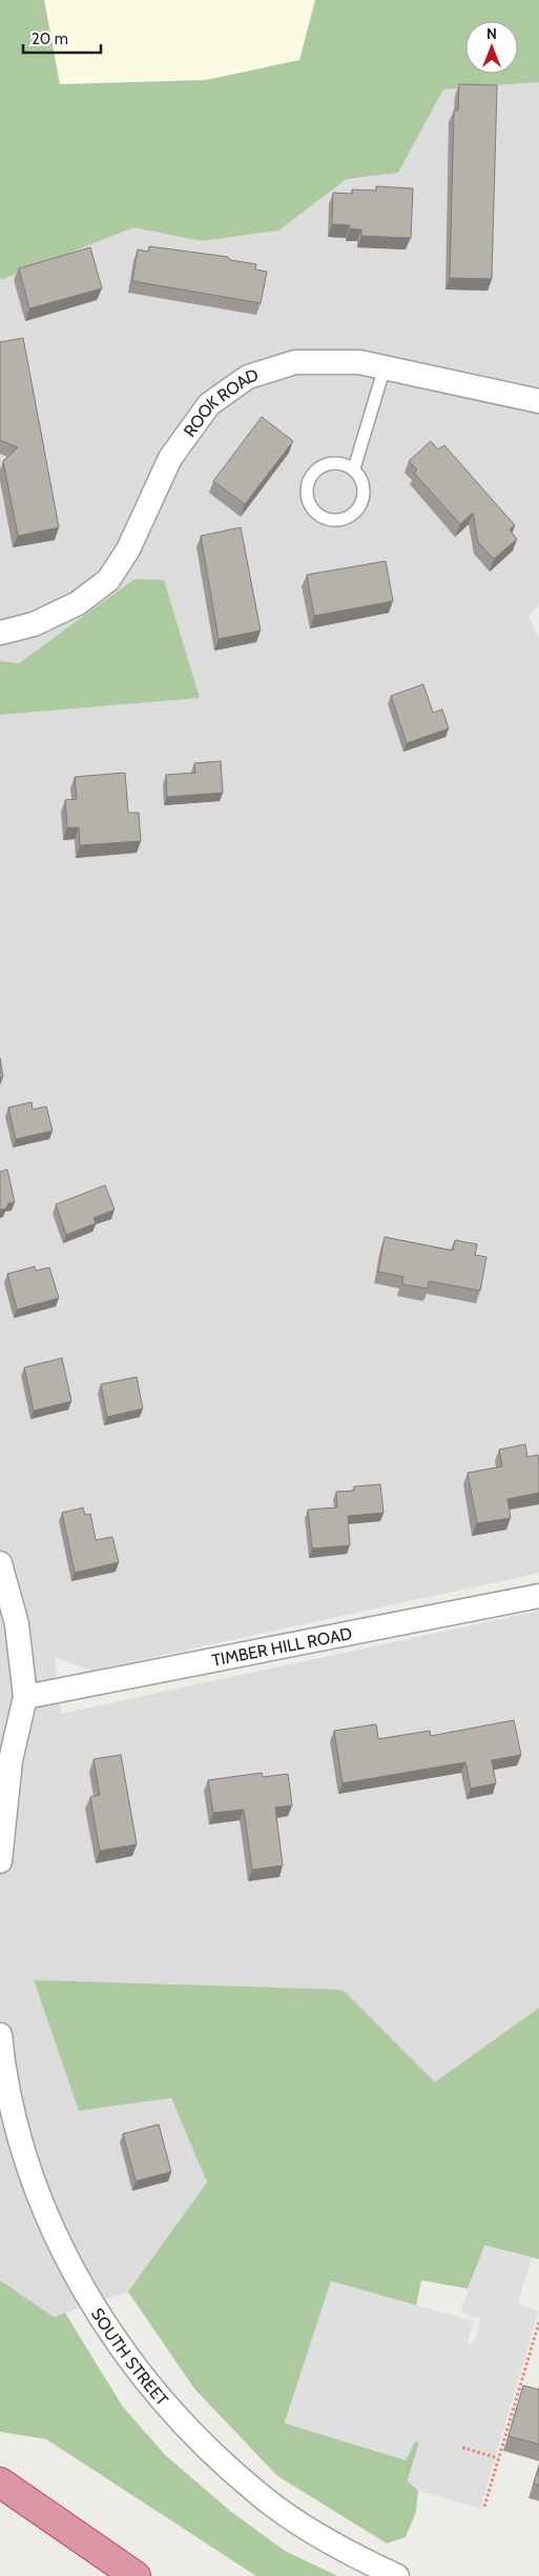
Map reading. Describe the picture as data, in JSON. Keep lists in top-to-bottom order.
{
  "streets": {
    "street": ["ROOK ROAD", "TIMBER HILL ROAD", "SOUTH STREET"]
  },
  "scale_bar": "20 m",
  "north": "top"
}
